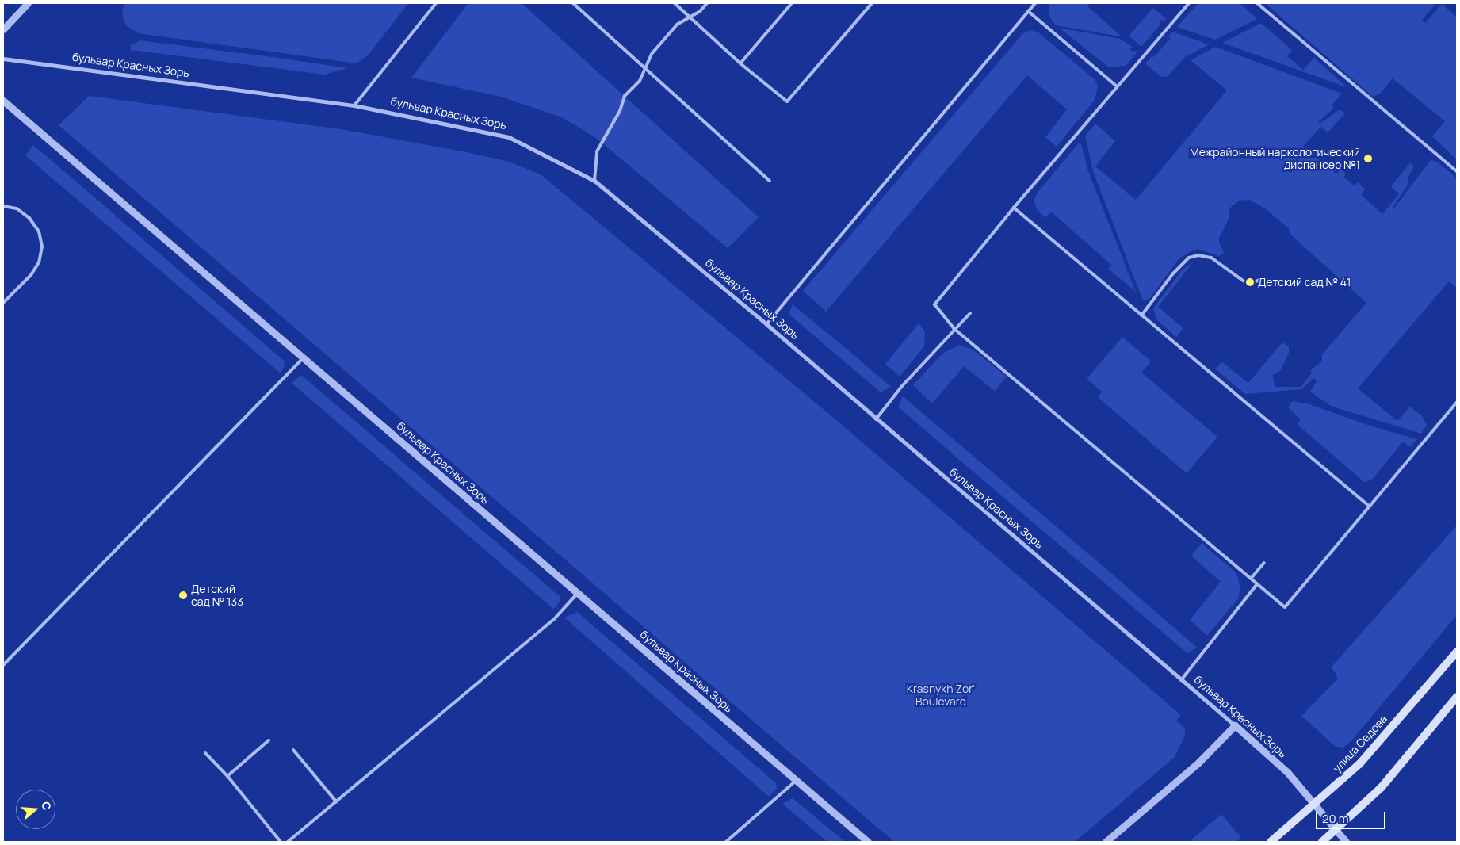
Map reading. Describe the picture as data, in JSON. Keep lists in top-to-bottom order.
{
  "streets": {
    "main road": ["улица Седова"],
    "street": ["бульвар Красных Зорь"]
  },
  "crossings": [
    ["бульвар Красных Зорь", "улица Седова"]
  ],
  "parks": ["Krasnykh Zor' Boulevard"],
  "places": ["Межрайонный наркологический диспансер №1", "Детский сад № 41", "Детский сад № 133"],
  "scale_bar": "20 m",
  "north": "right"
}
